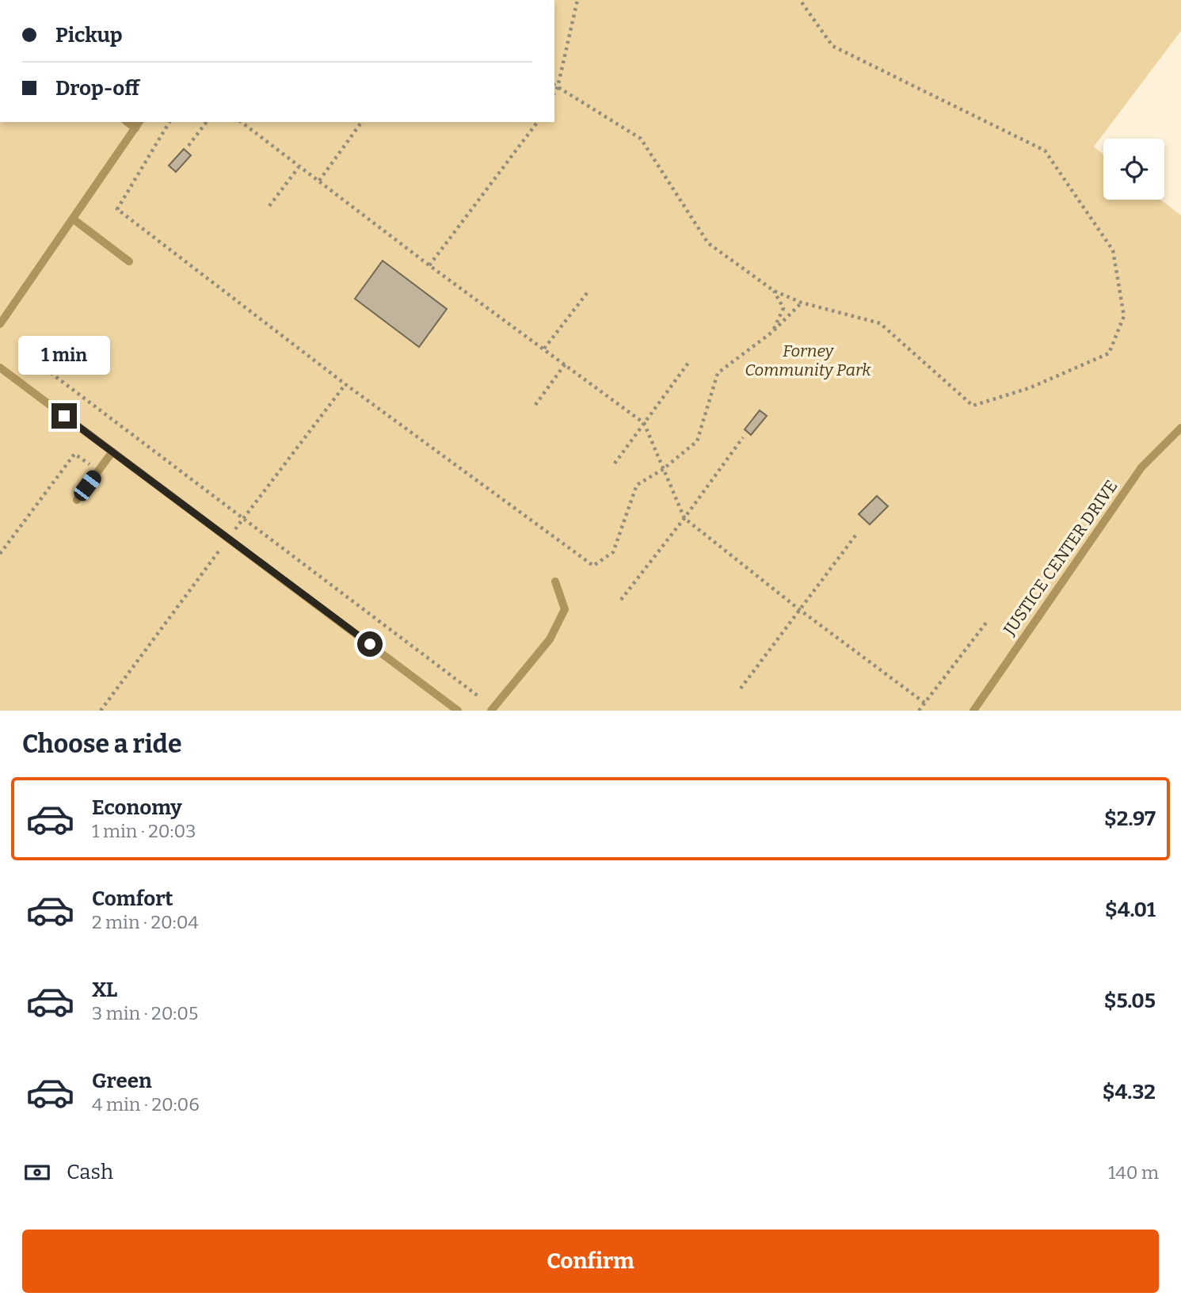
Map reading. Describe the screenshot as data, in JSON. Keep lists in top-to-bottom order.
{
  "streets": {
    "lane": ["JUSTICE CENTER DRIVE"]
  },
  "parks": ["Forney Community Park"],
  "page": {
    "banner": ["Pickup", "Drop-off"],
    "bubble": "1 min",
    "heading": "Choose a ride",
    "list": [
      {
        "name": "Economy",
        "note": "1 min · 20:03",
        "value": "$2.97"
      },
      {
        "name": "Comfort",
        "note": "2 min · 20:04",
        "value": "$4.01"
      },
      {
        "name": "XL",
        "note": "3 min · 20:05",
        "value": "$5.05"
      },
      {
        "name": "Green",
        "note": "4 min · 20:06",
        "value": "$4.32"
      }
    ],
    "pay": ["Cash", "140 m"],
    "buttons": "Confirm"
  }
}
